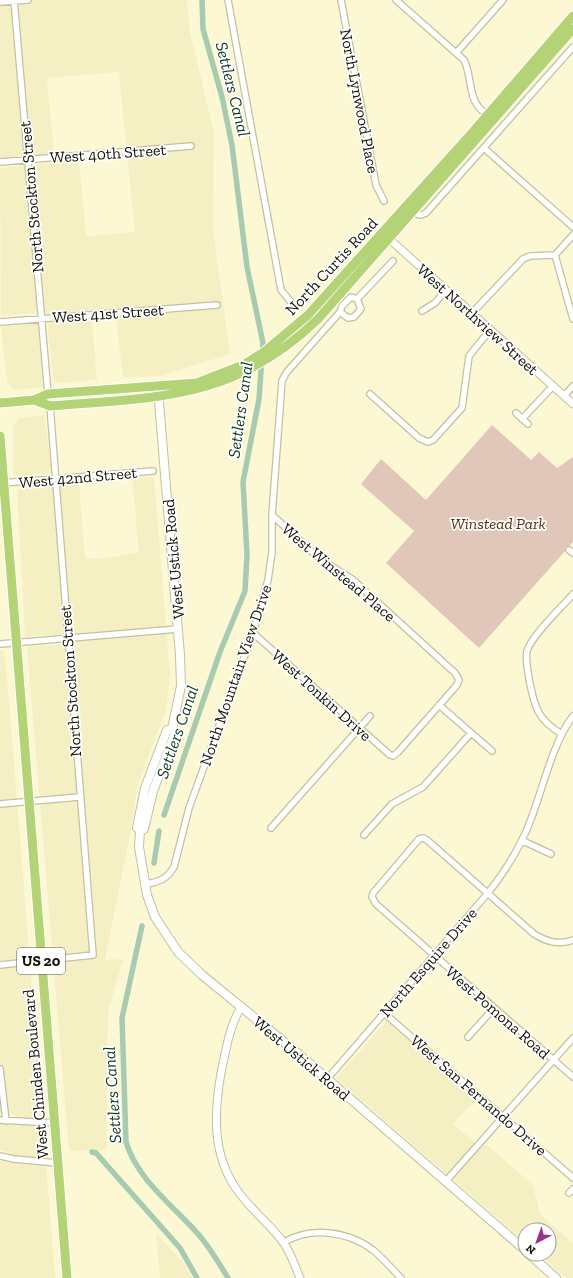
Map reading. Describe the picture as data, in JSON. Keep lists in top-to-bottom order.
{
  "streets": {
    "main road": [
      "North Curtis Road",
      "West Ustick Road",
      "US 20",
      "West Chinden Boulevard"
    ],
    "street": [
      "North Lynwood Place",
      "West 40th Street",
      "North Stockton Street",
      "West 41st Street",
      "West Northview Street",
      "West 42nd Street",
      "West Winstead Place",
      "North Mountain View Drive",
      "West Tonkin Drive",
      "North Esquire Drive",
      "West Pomona Road",
      "West San Fernando Drive"
    ]
  },
  "crossings": [
    ["West 40th Street", "North Stockton Street"],
    ["North Stockton Street", "North Curtis Road"],
    ["North Stockton Street", "West 41st Street"],
    ["North Stockton Street", "West 42nd Street"],
    ["North Stockton Street", "West Chinden Boulevard"],
    ["North Curtis Road", "West Northview Street"],
    ["North Curtis Road", "West Ustick Road"],
    ["West 42nd Street", "West Chinden Boulevard"],
    ["West Ustick Road", "North Mountain View Drive"],
    ["West Ustick Road", "North Esquire Drive"],
    ["West Winstead Place", "North Mountain View Drive"],
    ["West Winstead Place", "West Tonkin Drive"],
    ["North Mountain View Drive", "West Tonkin Drive"],
    ["North Esquire Drive", "West Pomona Road"],
    ["North Esquire Drive", "West San Fernando Drive"]
  ],
  "water": ["Settlers Canal"],
  "parks": ["Winstead Park"],
  "north": "bottom left"
}
